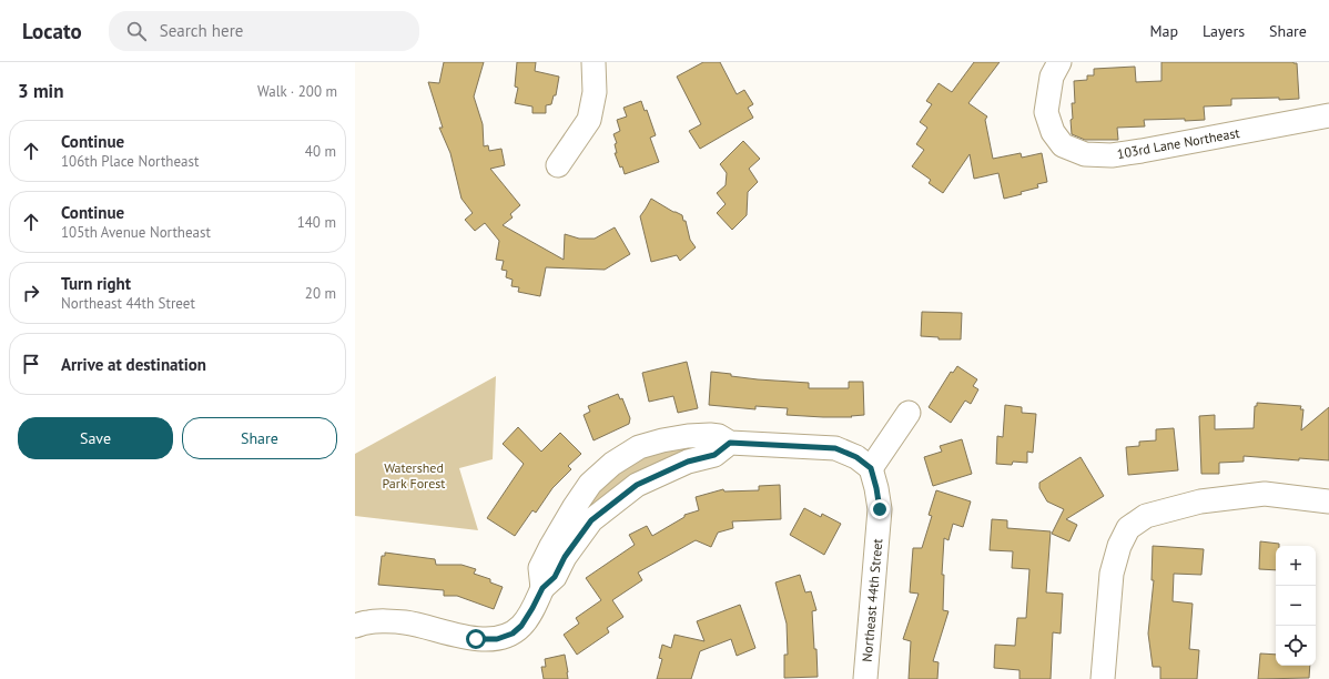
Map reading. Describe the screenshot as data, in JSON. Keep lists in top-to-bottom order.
{
  "streets": {
    "street": ["103rd Lane Northeast", "Northeast 44th Street"]
  },
  "parks": ["Watershed Park Forest"],
  "page": {
    "header": "Locato",
    "search": "Search here",
    "nav": ["Map", "Layers", "Share"],
    "heading": ["3 min", "Walk · 200 m"],
    "list": [
      ["Continue", "106th Place Northeast", "40 m"],
      ["Continue", "105th Avenue Northeast", "140 m"],
      ["Turn right", "Northeast 44th Street", "20 m"],
      "Arrive at destination"
    ],
    "buttons": ["Save", "Share"],
    "map_buttons": ["+", "−"]
  }
}
